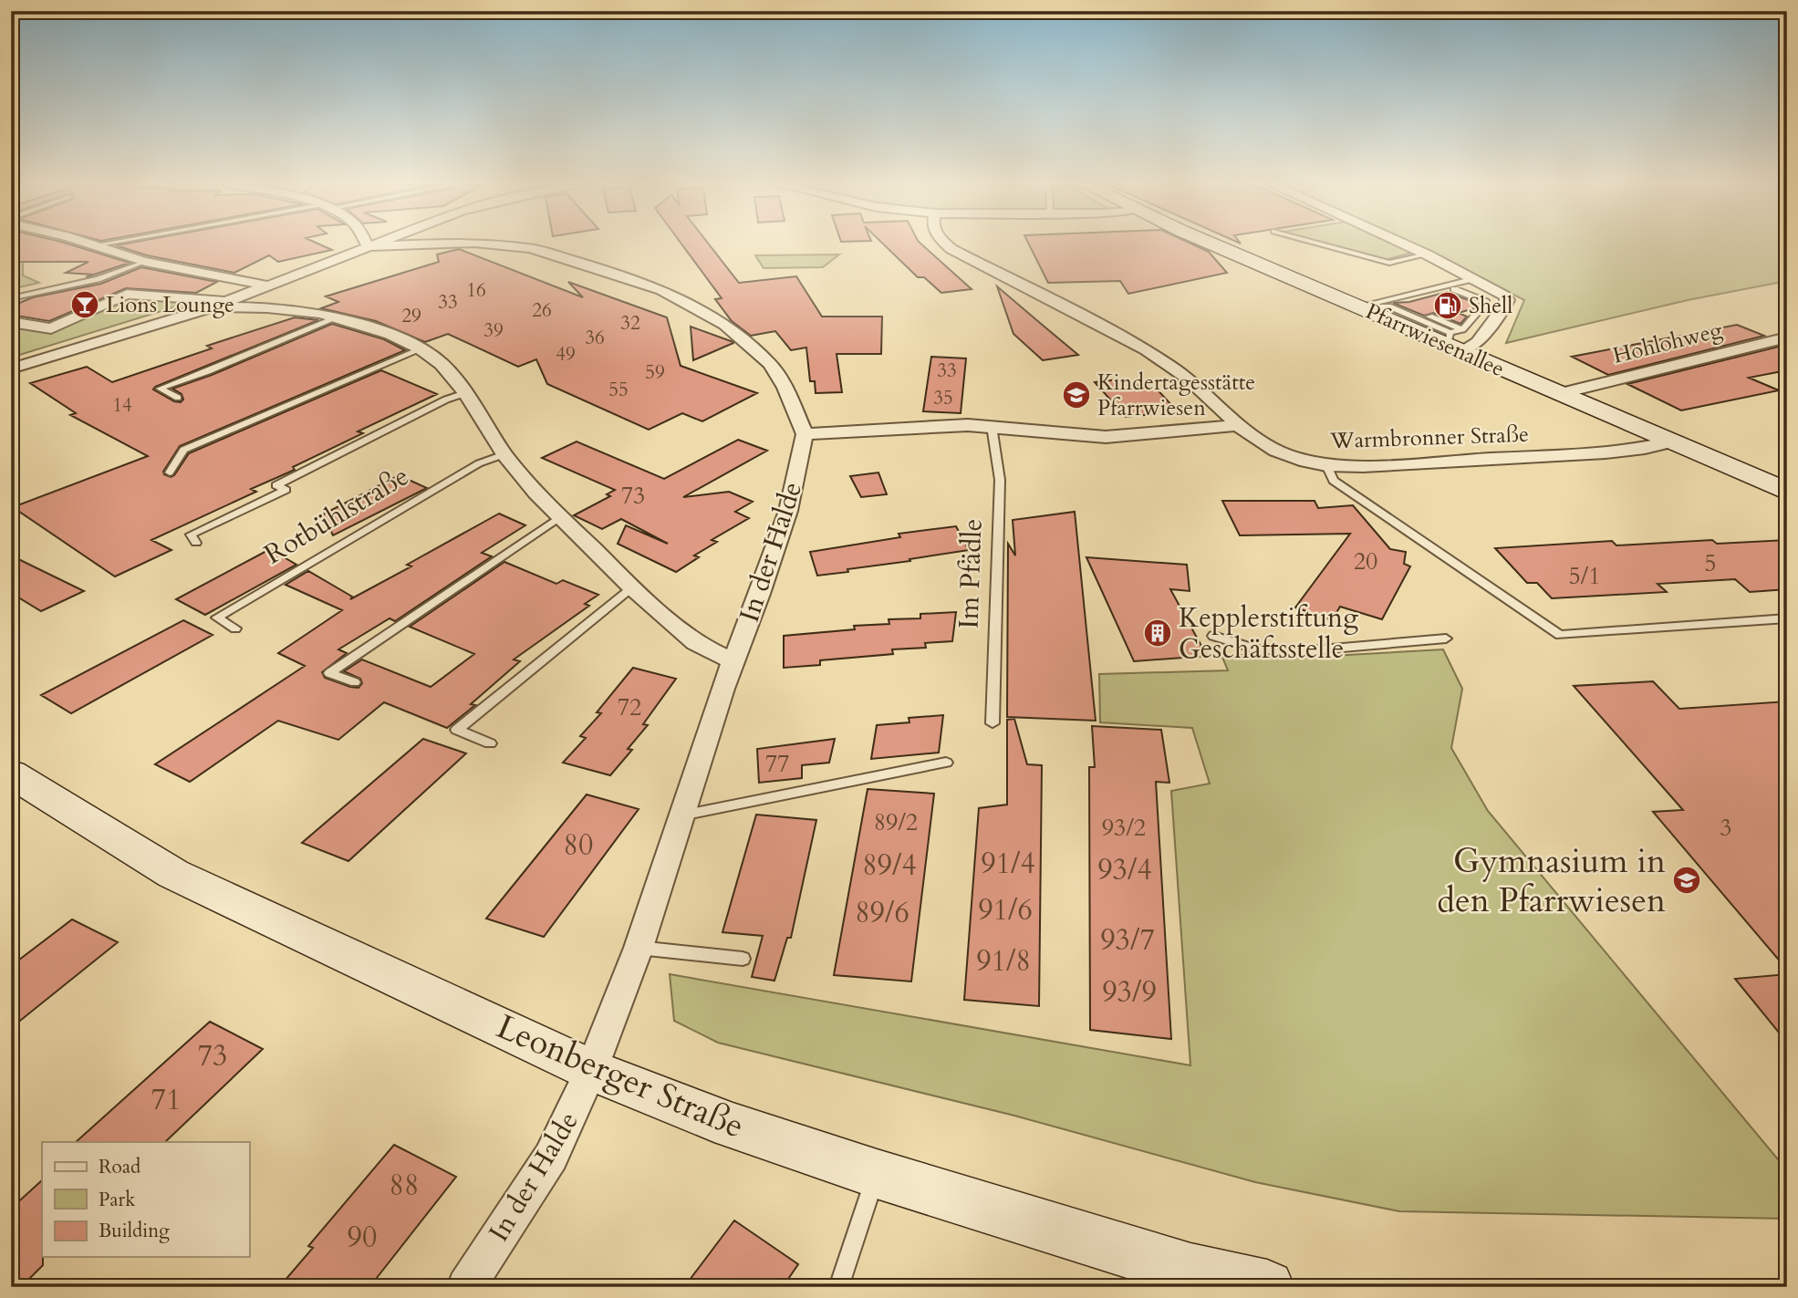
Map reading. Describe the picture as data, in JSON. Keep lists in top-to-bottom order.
{
  "streets": {
    "main road": ["Pfarrwiesenallee", "Leonberger Straße"],
    "street": ["Hohlohweg", "Warmbronner Straße", "In der Halde"],
    "lane": ["Rotbühlstraße", "Im Pfädle"]
  },
  "crossings": [
    ["Pfarrwiesenallee", "Hohlohweg"],
    ["Pfarrwiesenallee", "Warmbronner Straße"],
    ["In der Halde", "Leonberger Straße"]
  ],
  "places": {
    "bar": ["Lions Lounge"],
    "fuel station": ["Shell"],
    "school or university": ["Kindertagesstätte Pfarrwiesen", "Gymnasium in den Pfarrwiesen"],
    "building": ["Kepplerstiftung Geschäftsstelle"]
  },
  "house_numbers": [
    "16",
    "33",
    "26",
    "29",
    "32",
    "39",
    "36",
    "49",
    "33",
    "59",
    "55",
    "35",
    "14",
    "73",
    "20",
    "5",
    "5/1",
    "72",
    "77",
    "89/2",
    "93/2",
    "3",
    "80",
    "91/4",
    "89/4",
    "93/4",
    "91/6",
    "89/6",
    "93/7",
    "91/8",
    "93/9",
    "73",
    "71",
    "88",
    "90"
  ],
  "legend": ["Road", "Park", "Building"]
}
